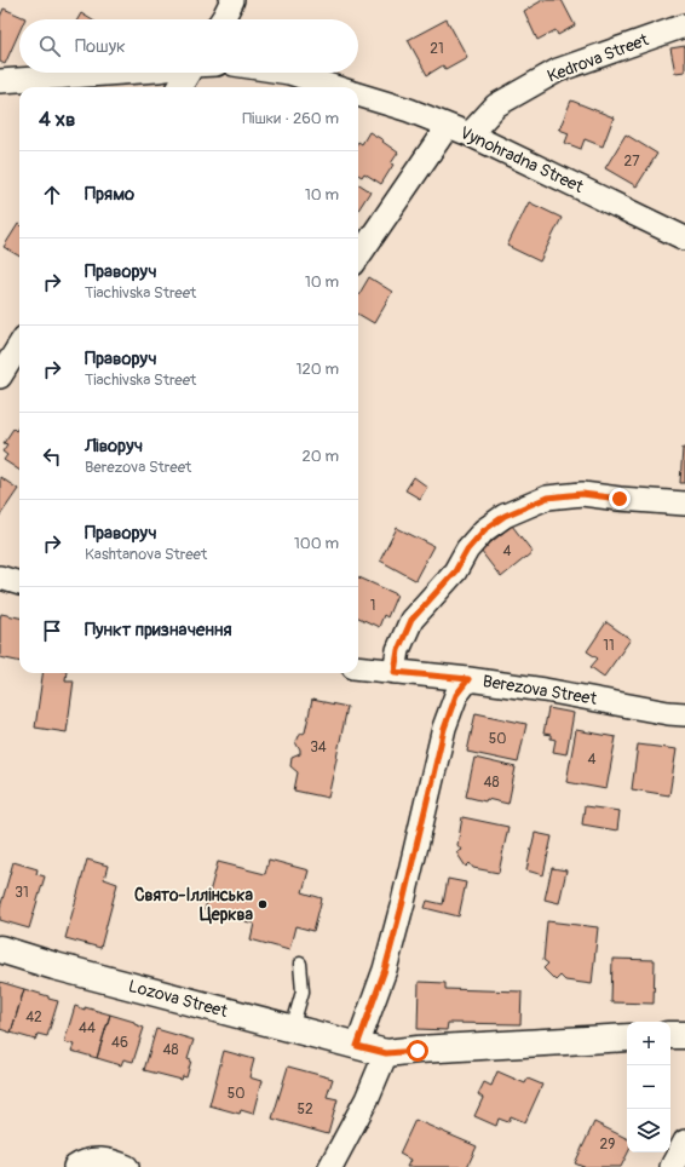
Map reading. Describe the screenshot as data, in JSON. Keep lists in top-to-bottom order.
{
  "streets": {
    "street": [
      "Kedrova Street",
      "Vynohradna Street",
      "Berezova Street",
      "Lozova Street"
    ]
  },
  "crossings": [
    ["Kedrova Street", "Vynohradna Street"]
  ],
  "places": ["Свято-Іллінська Церква"],
  "house_numbers": [
    "21",
    "27",
    "4",
    "1",
    "11",
    "50",
    "34",
    "4",
    "48",
    "31",
    "42",
    "44",
    "46",
    "48",
    "50",
    "52",
    "29"
  ],
  "page": {
    "search": "Пошук",
    "heading": ["4 хв", "Пішки · 260 m"],
    "list": [
      ["Прямо", "10 m"],
      ["Праворуч", "Tiachivska Street", "10 m"],
      ["Праворуч", "Tiachivska Street", "120 m"],
      ["Ліворуч", "Berezova Street", "20 m"],
      ["Праворуч", "Kashtanova Street", "100 m"],
      "Пункт призначення"
    ],
    "map_buttons": ["+", "−"]
  }
}
